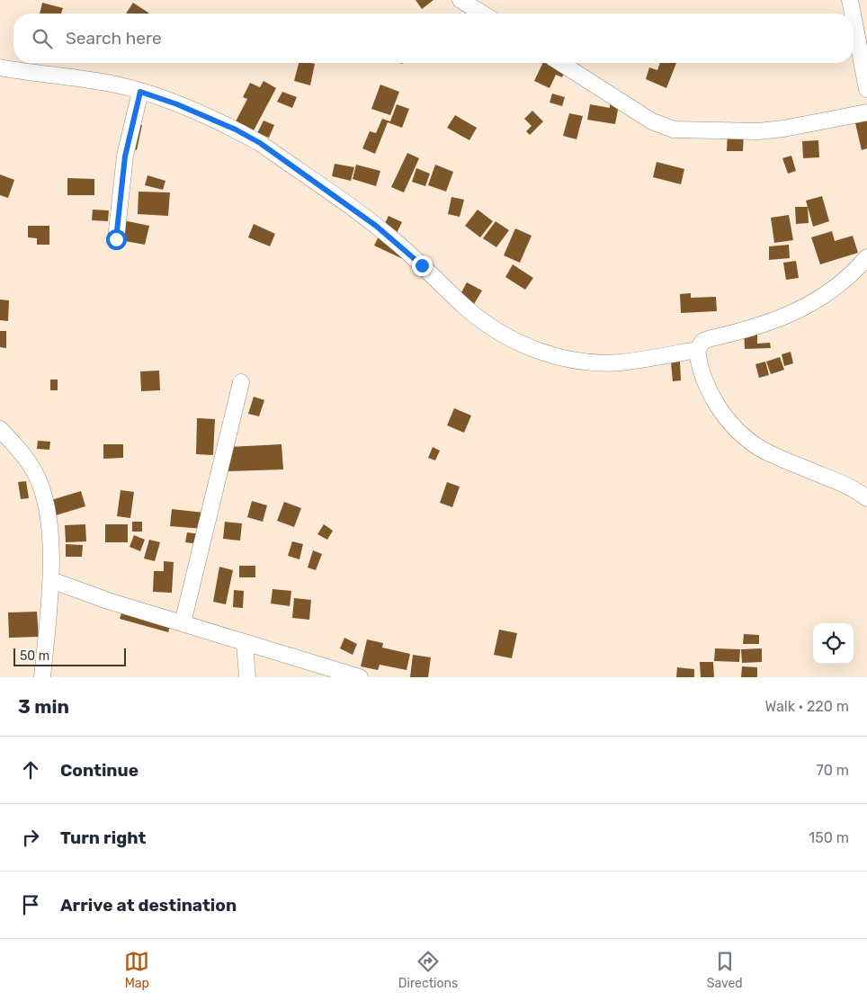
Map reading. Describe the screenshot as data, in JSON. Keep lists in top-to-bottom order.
{
  "scale_bar": "50 m",
  "page": {
    "search": "Search here",
    "scale": "50 m",
    "heading": ["3 min", "Walk · 220 m"],
    "list": [
      ["Continue", "70 m"],
      ["Turn right", "150 m"],
      "Arrive at destination"
    ],
    "nav": ["Map", "Directions", "Saved"]
  }
}
